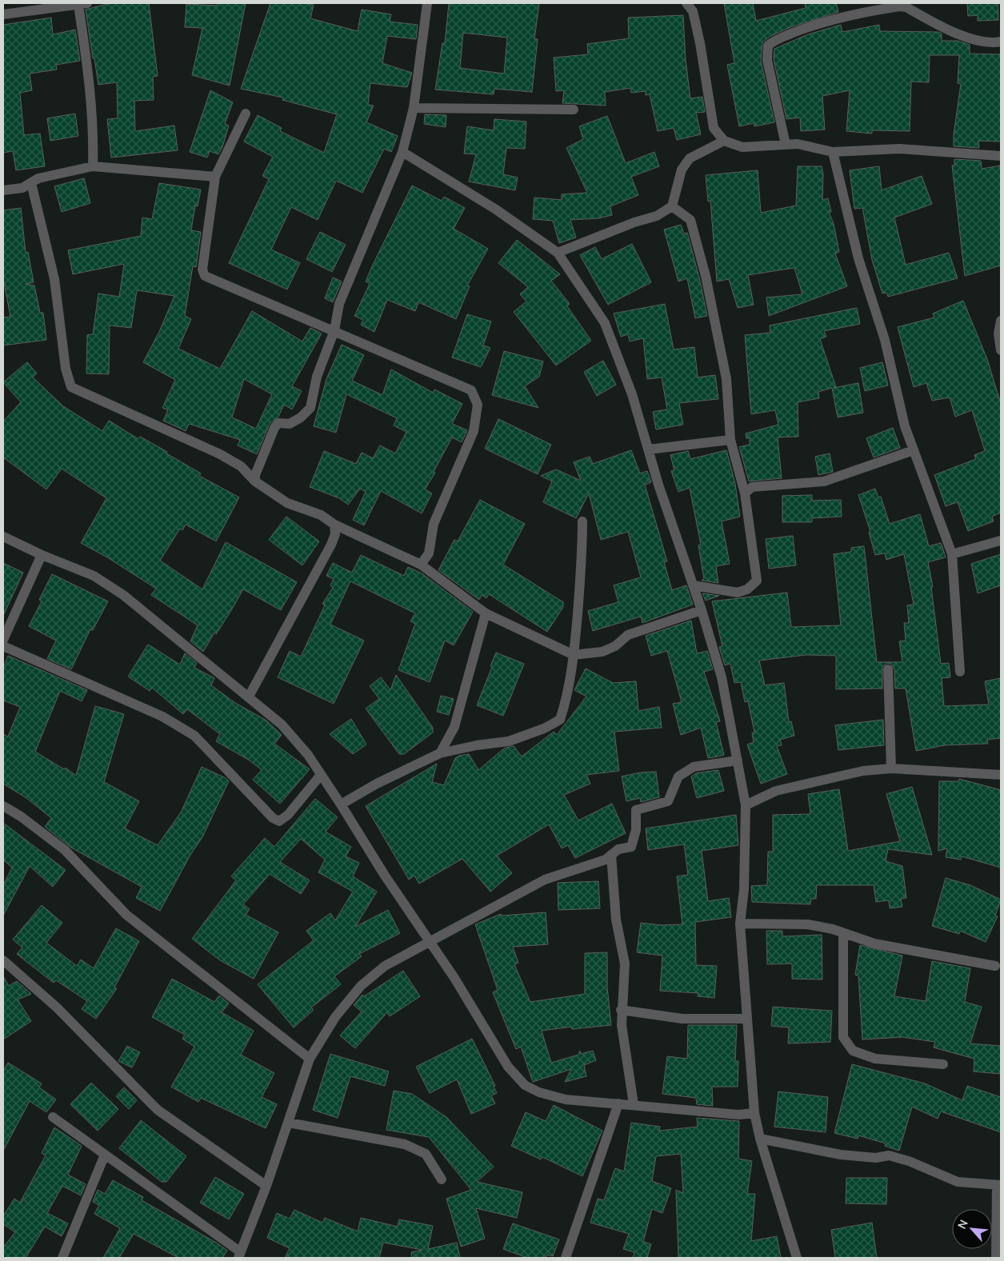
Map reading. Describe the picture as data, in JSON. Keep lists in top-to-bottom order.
{
  "north": "top left"
}
